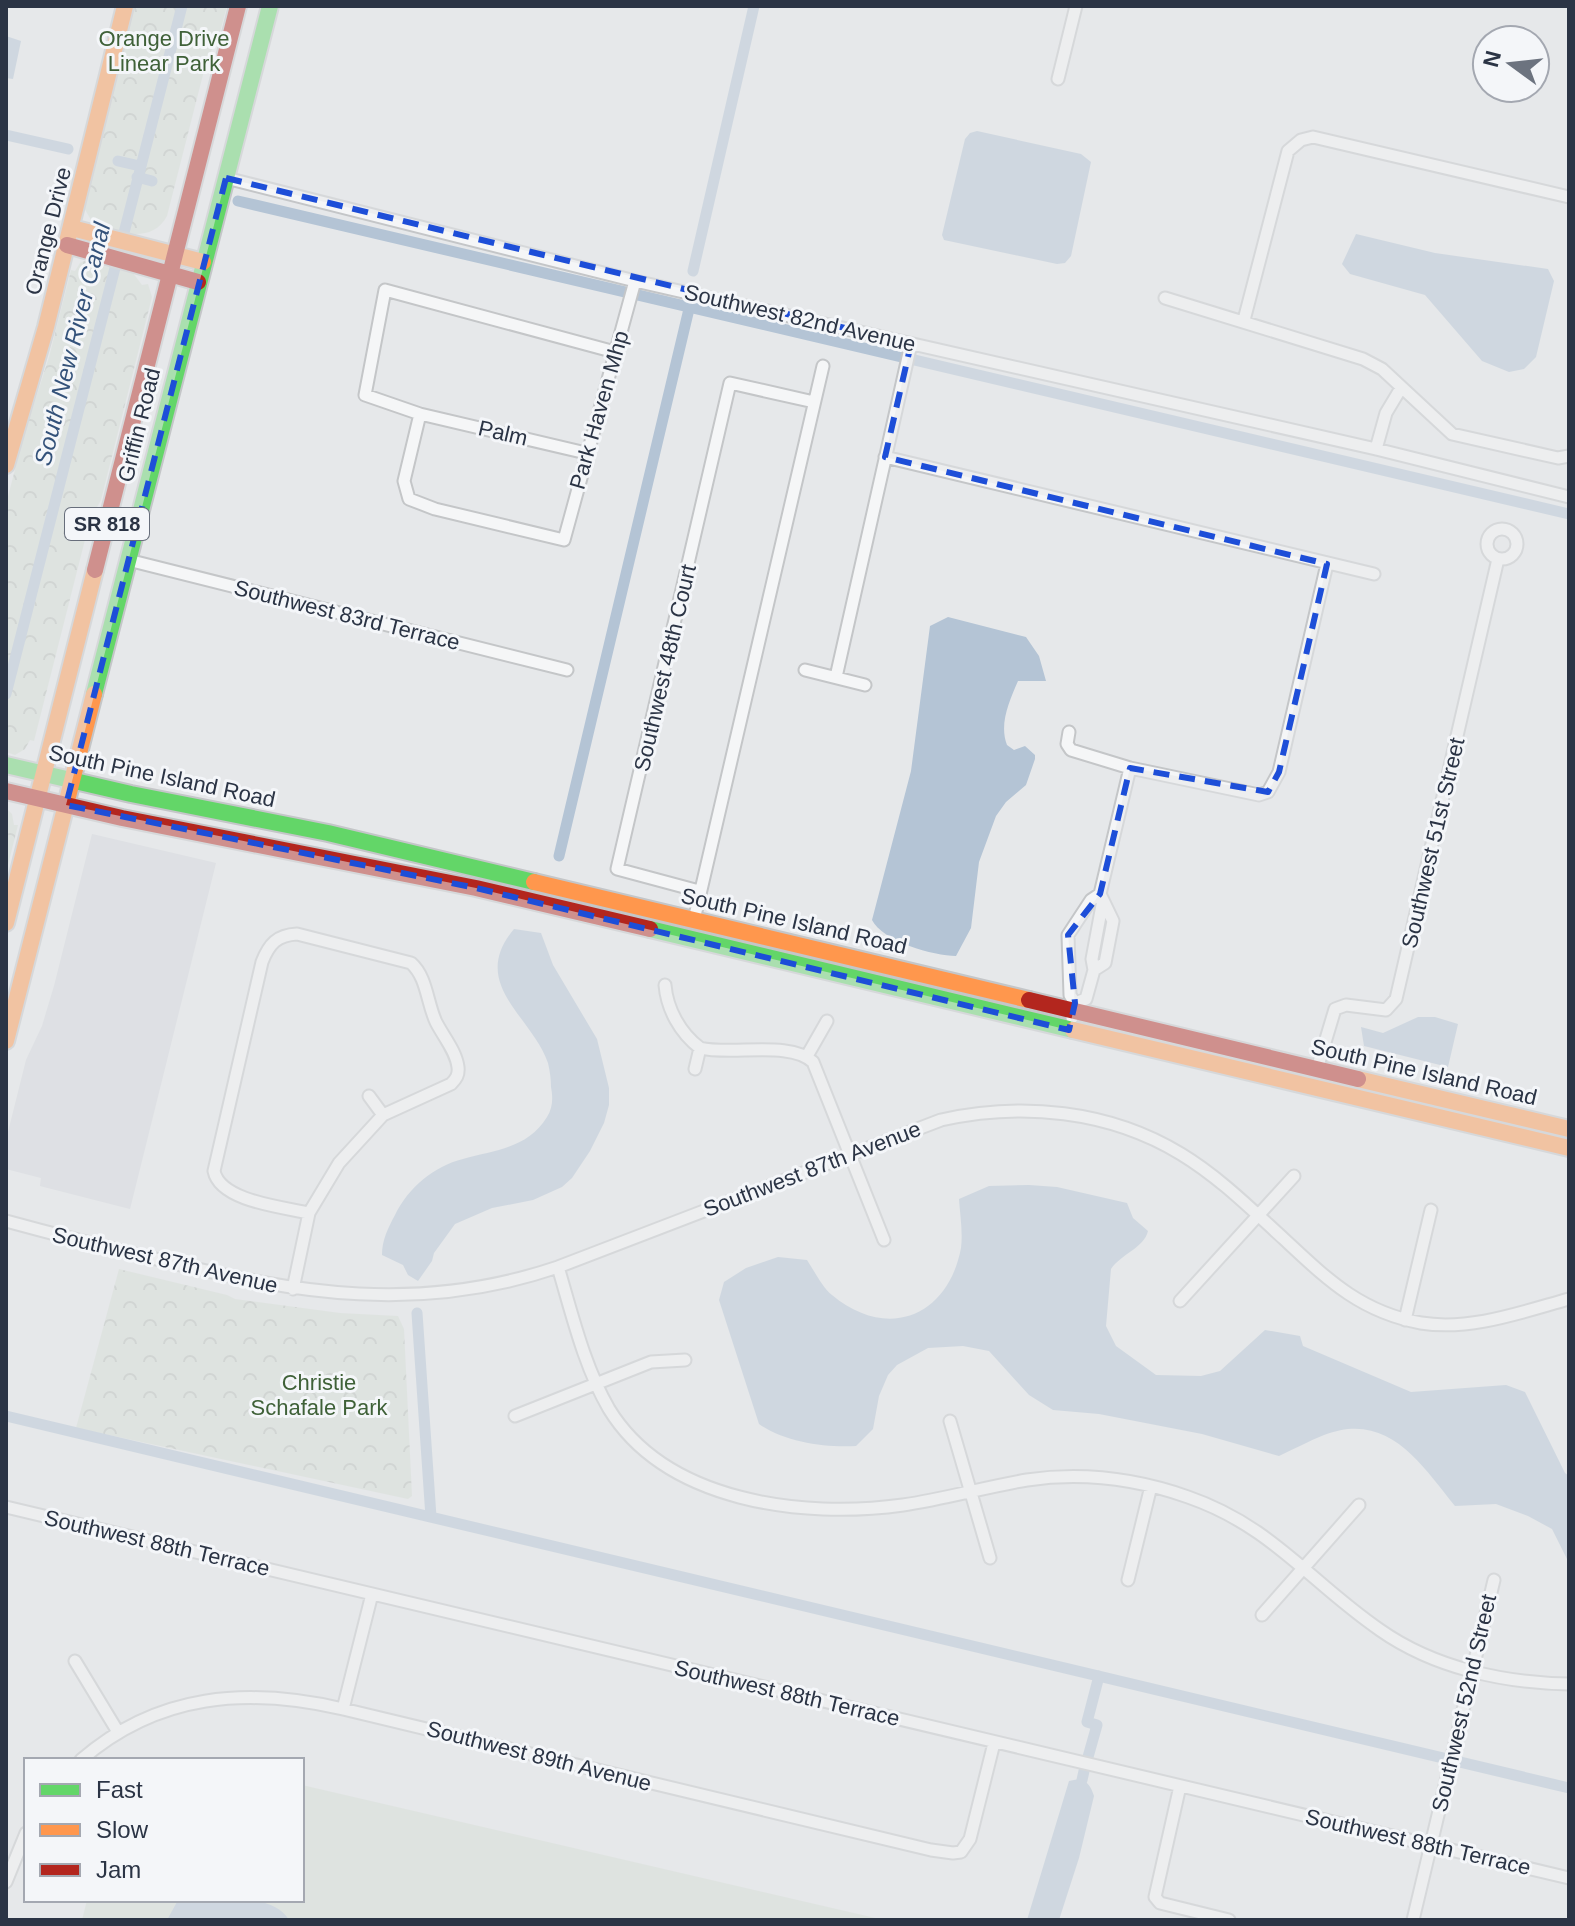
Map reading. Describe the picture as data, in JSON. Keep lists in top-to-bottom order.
{
  "streets": {
    "main road": [
      "Orange Drive",
      "Griffin Road",
      "SR 818",
      "South Pine Island Road"
    ],
    "street": [
      "Southwest 82nd Avenue",
      "Park Haven Mhp",
      "Palm",
      "Southwest 83rd Terrace",
      "Southwest 48th Court",
      "Southwest 51st Street",
      "Southwest 87th Avenue",
      "Southwest 88th Terrace",
      "Southwest 52nd Street",
      "Southwest 89th Avenue"
    ]
  },
  "crossings": [
    ["Southwest 82nd Avenue", "Park Haven Mhp"],
    ["Southwest 82nd Avenue", "Griffin Road"],
    ["Park Haven Mhp", "Palm"],
    ["Griffin Road", "Southwest 83rd Terrace"],
    ["Griffin Road", "South Pine Island Road"],
    ["South Pine Island Road", "Southwest 51st Street"],
    ["Southwest 88th Terrace", "Southwest 52nd Street"],
    ["Southwest 88th Terrace", "Southwest 89th Avenue"]
  ],
  "water": ["South New River Canal"],
  "parks": ["Orange Drive Linear Park", "Christie Schafale Park"],
  "legend": ["Fast", "Slow", "Jam"],
  "north": "left"
}
